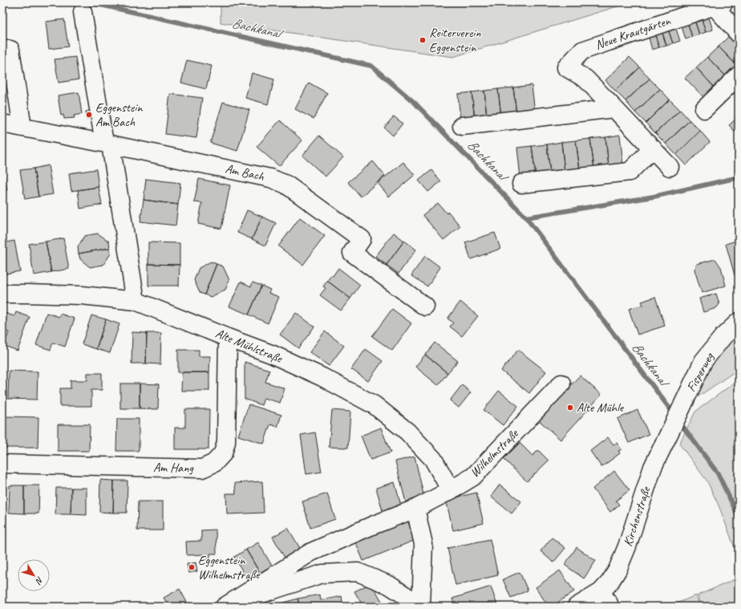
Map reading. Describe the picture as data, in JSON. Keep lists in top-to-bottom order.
{
  "streets": {
    "street": [
      "Neue Krautgärten",
      "Am Bach",
      "Alte Mühlstraße",
      "Fisperweg",
      "Wilhelmstraße",
      "Am Hang",
      "Kirchenstraße"
    ]
  },
  "crossings": [
    ["Alte Mühlstraße", "Wilhelmstraße"],
    ["Alte Mühlstraße", "Am Hang"],
    ["Fisperweg", "Kirchenstraße"]
  ],
  "water": ["Bachkanal"],
  "places": [
    "Reiterverein Eggenstein",
    "Eggenstein Am Bach",
    "Alte Mühle",
    "Eggenstein Wilhelmstraße"
  ],
  "north": "bottom right"
}
